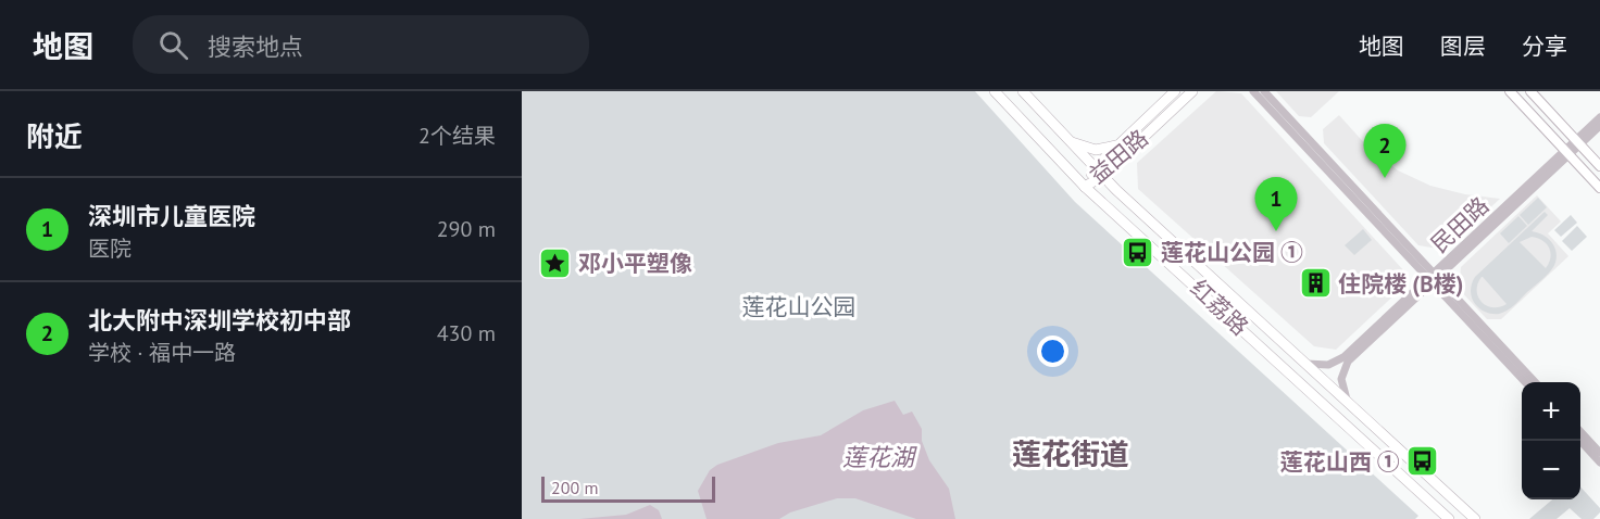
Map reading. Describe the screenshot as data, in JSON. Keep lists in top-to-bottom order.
{
  "streets": {
    "main road": ["益田路", "红荔路"],
    "street": ["民田路"]
  },
  "crossings": [
    ["益田路", "红荔路"],
    ["民田路", "红荔路"]
  ],
  "districts": ["莲花街道"],
  "water": ["莲花湖"],
  "parks": ["莲花山公园"],
  "places": {
    "bus stop": ["莲花山公园 ①", "莲花山西 ①"],
    "place": ["邓小平塑像"],
    "building": ["住院楼 (B楼)"]
  },
  "scale_bar": "200 m",
  "page": {
    "header": "地图",
    "search": "搜索地点",
    "nav": ["地图", "图层", "分享"],
    "heading": ["附近", "2个结果"],
    "pins": ["2", "1"],
    "list": [
      {
        "mark": "1",
        "name": "深圳市儿童医院",
        "note": "医院",
        "value": "290 m"
      },
      {
        "mark": "2",
        "name": "北大附中深圳学校初中部",
        "note": "学校 · 福中一路",
        "value": "430 m"
      }
    ],
    "map_buttons": ["+", "−"],
    "scale": "200 m"
  }
}
